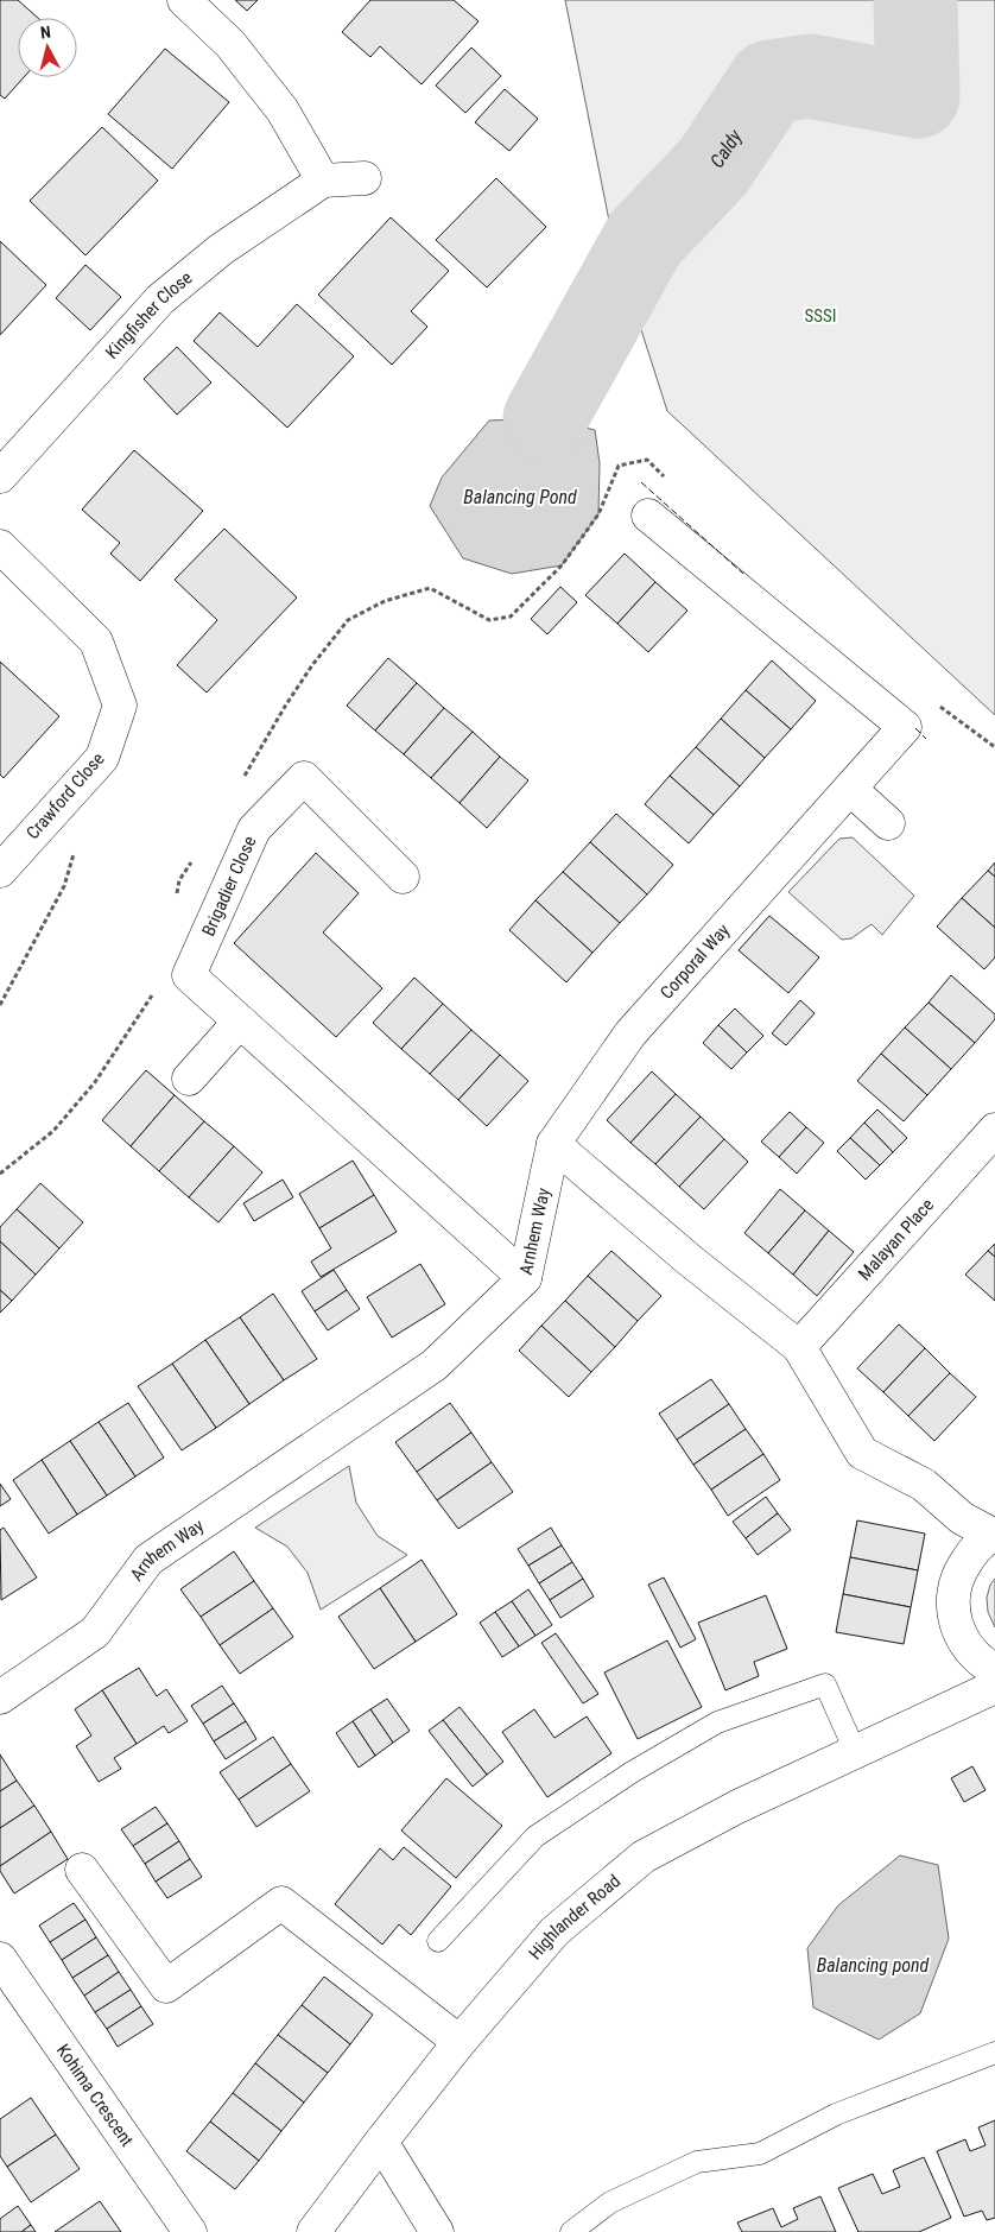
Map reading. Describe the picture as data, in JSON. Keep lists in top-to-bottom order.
{
  "streets": {
    "street": [
      "Kingfisher Close",
      "Crawford Close",
      "Brigadier Close",
      "Corporal Way",
      "Arnhem Way",
      "Malayan Place",
      "Highlander Road",
      "Kohima Crescent"
    ]
  },
  "crossings": [
    ["Brigadier Close", "Arnhem Way"],
    ["Corporal Way", "Arnhem Way"]
  ],
  "water": ["Caldy", "Balancing Pond", "Balancing pond"],
  "parks": ["SSSI"],
  "north": "top"
}
